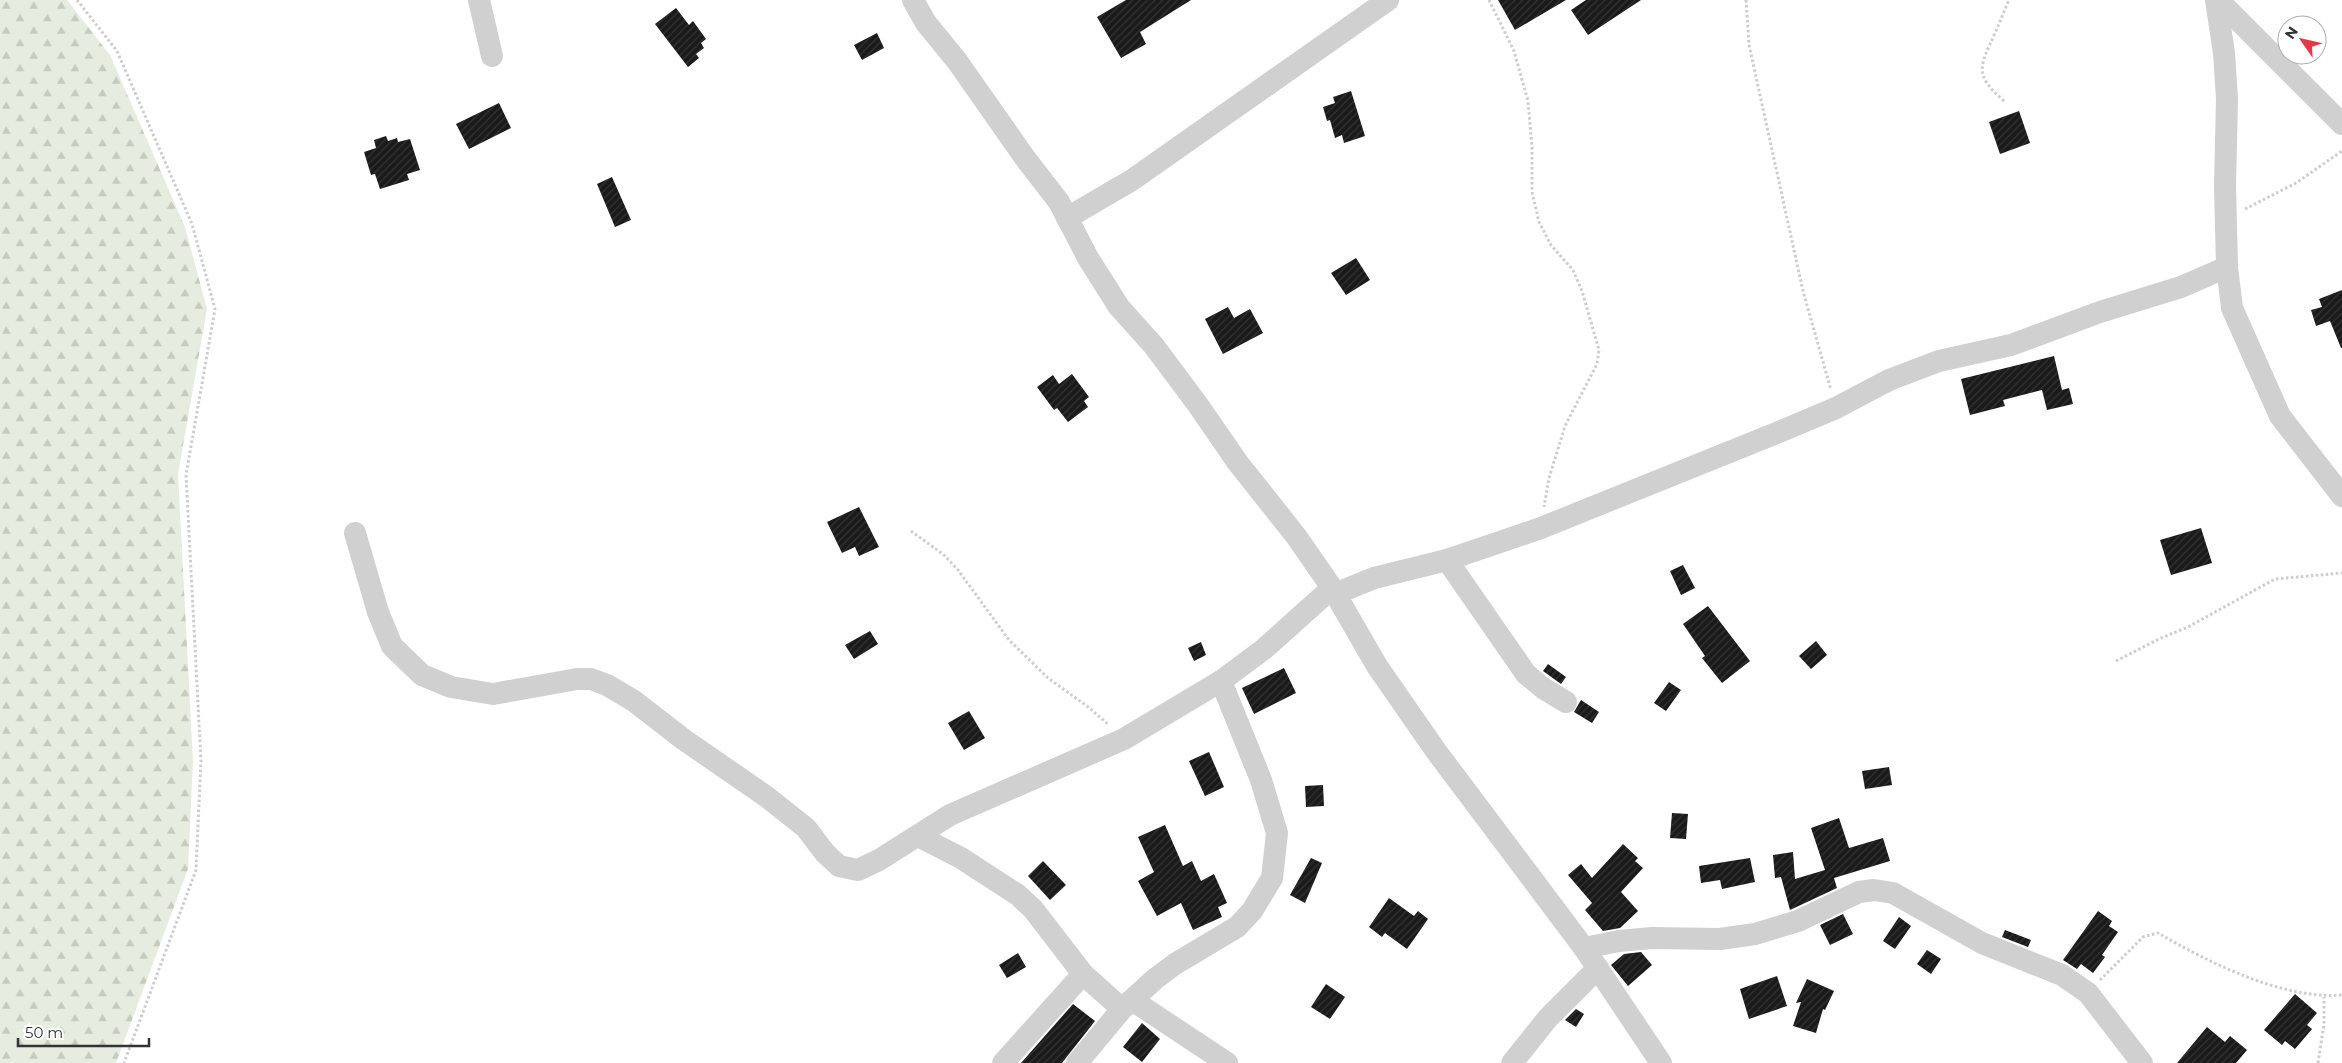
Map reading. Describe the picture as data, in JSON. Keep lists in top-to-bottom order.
{
  "scale_bar": "50 m",
  "north": "top left"
}
